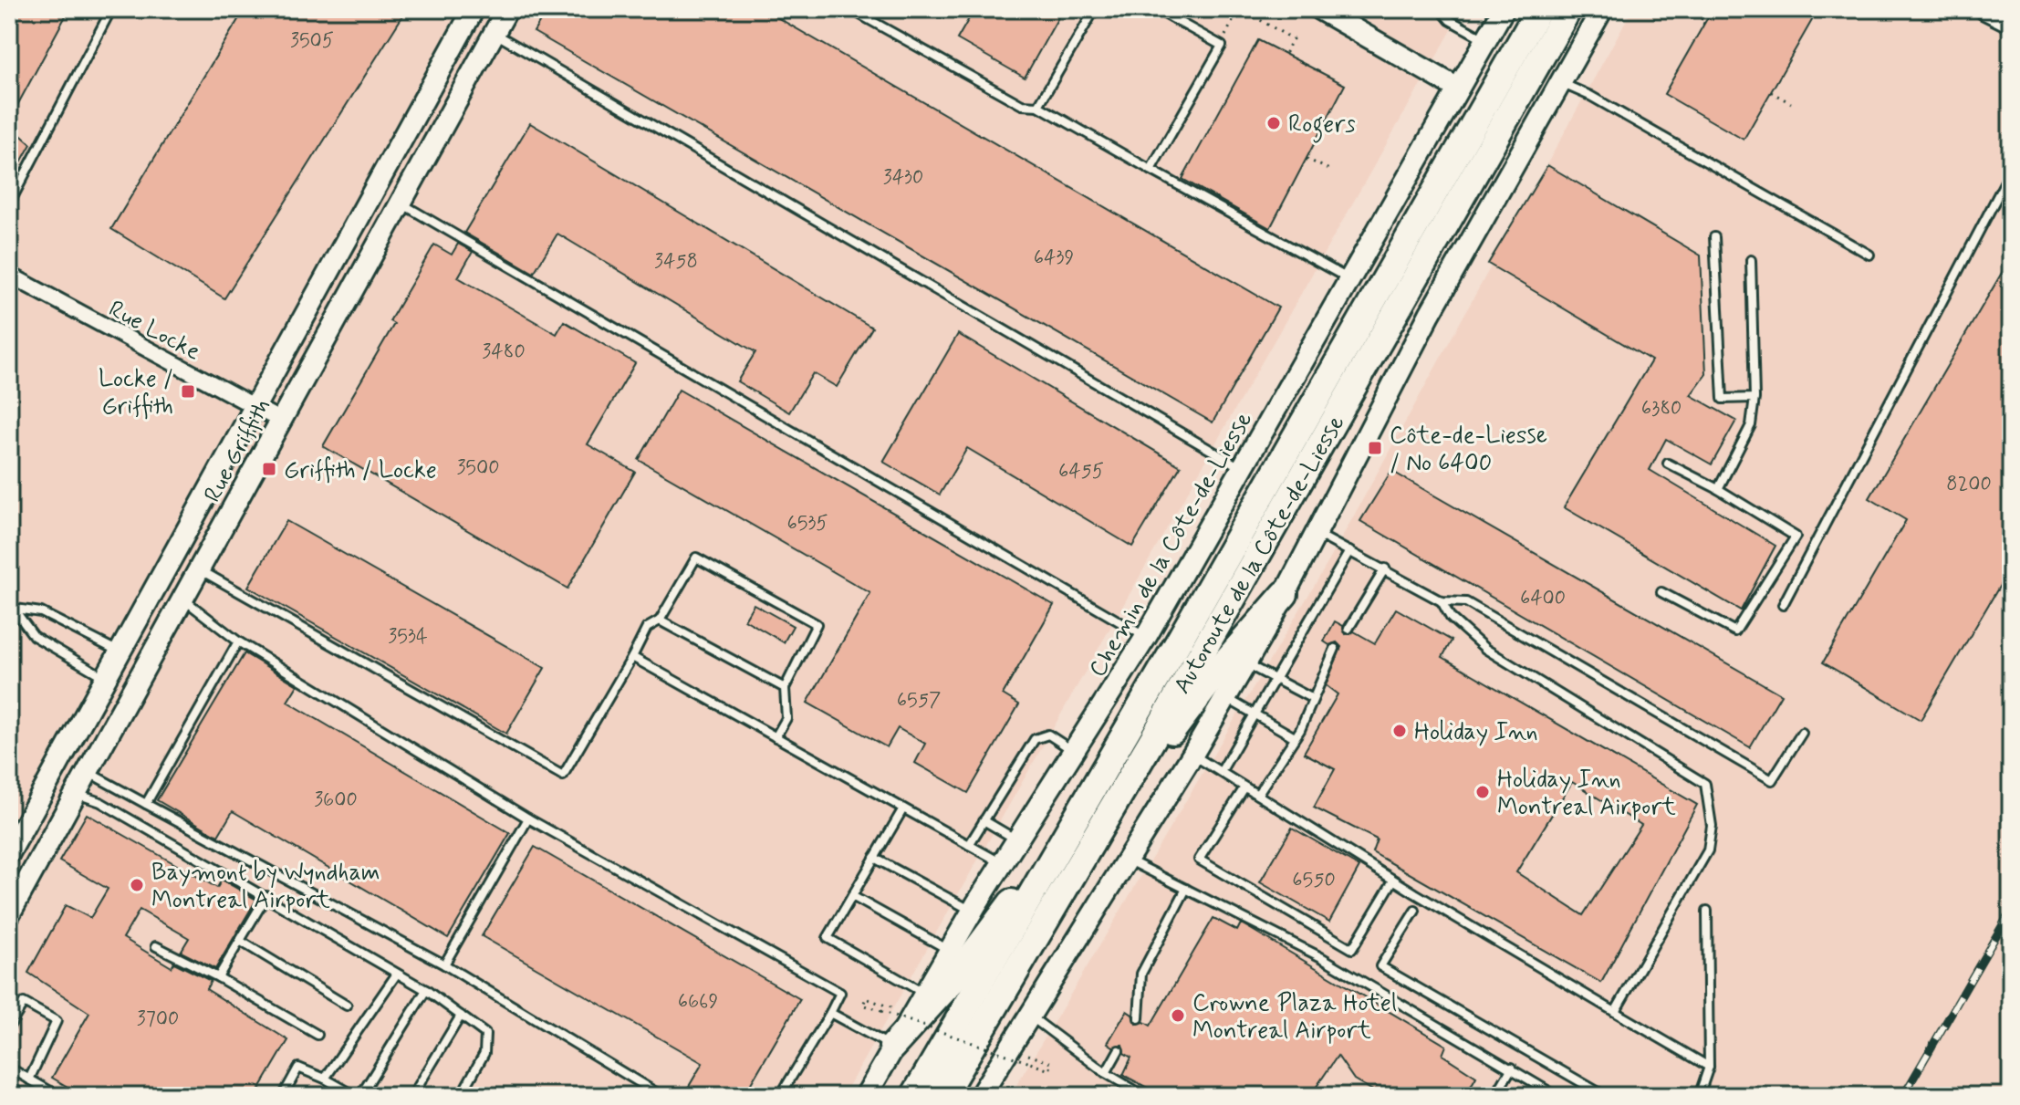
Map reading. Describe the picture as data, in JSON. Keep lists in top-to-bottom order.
{
  "streets": {
    "highway": ["Autoroute de la Côte-de-Liesse"],
    "main road": ["Rue Griffith", "Chemin de la Côte-de-Liesse"],
    "street": ["Rue Locke"]
  },
  "crossings": [
    ["Rue Locke", "Rue Griffith"]
  ],
  "places": {
    "other": [
      "Rogers",
      "Holiday Inn",
      "Holiday Inn Montreal Airport",
      "Baymont by Wyndham Montreal Airport",
      "Crowne Plaza Hotel Montreal Airport"
    ],
    "transit": ["Locke / Griffith", "Côte-de-Liesse / No 6400", "Griffith / Locke"]
  },
  "house_numbers": [
    "3505",
    "3430",
    "6439",
    "3458",
    "3480",
    "6380",
    "3500",
    "6455",
    "8200",
    "6535",
    "6400",
    "3534",
    "6557",
    "3600",
    "6550",
    "6669",
    "3700"
  ]
}
